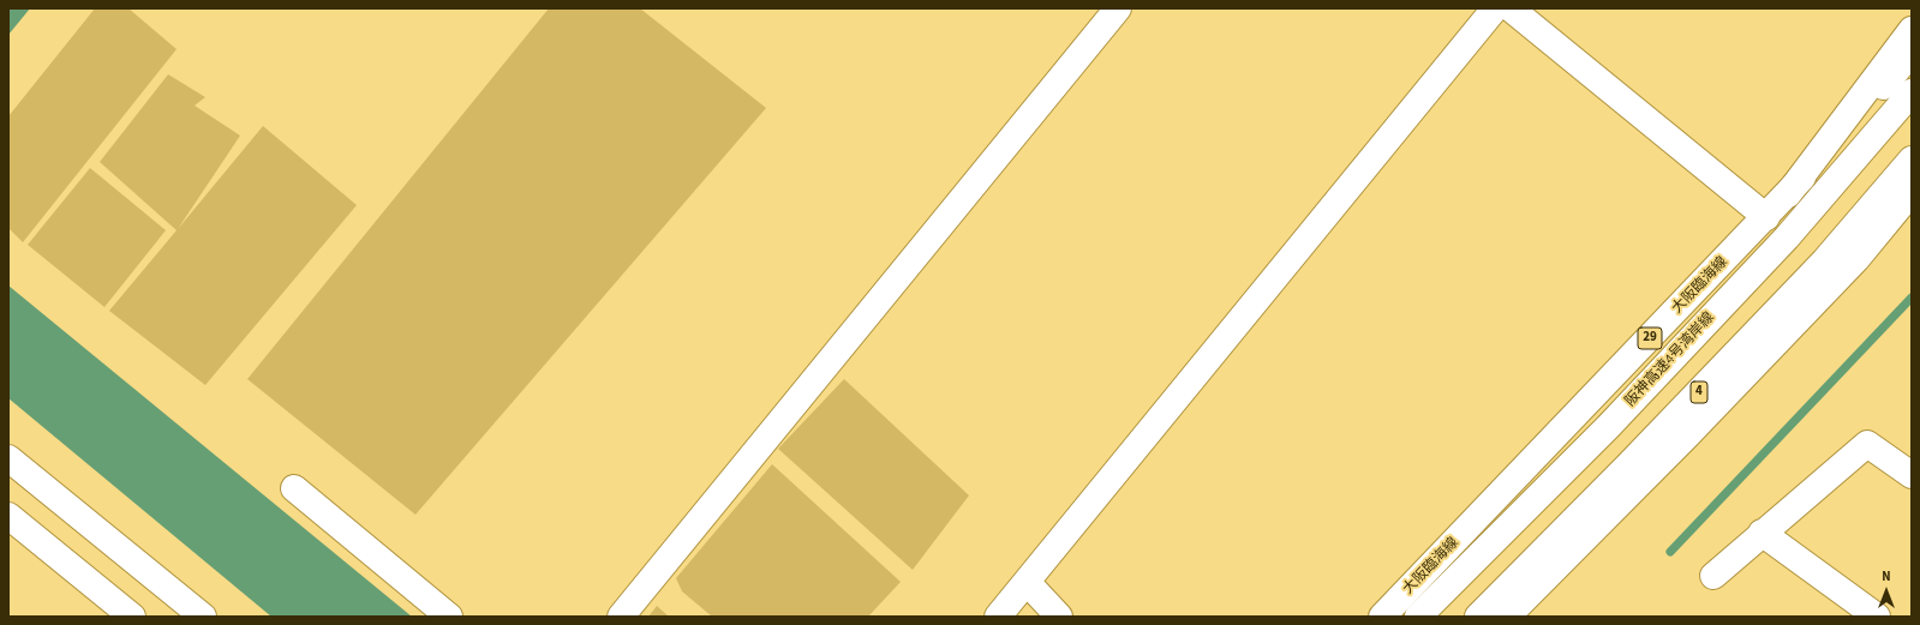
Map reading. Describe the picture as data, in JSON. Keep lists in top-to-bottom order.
{
  "streets": {
    "main road": [
      "大阪臨海線",
      "29",
      "阪神高速4号湾岸線",
      "4"
    ]
  },
  "north": "top"
}
